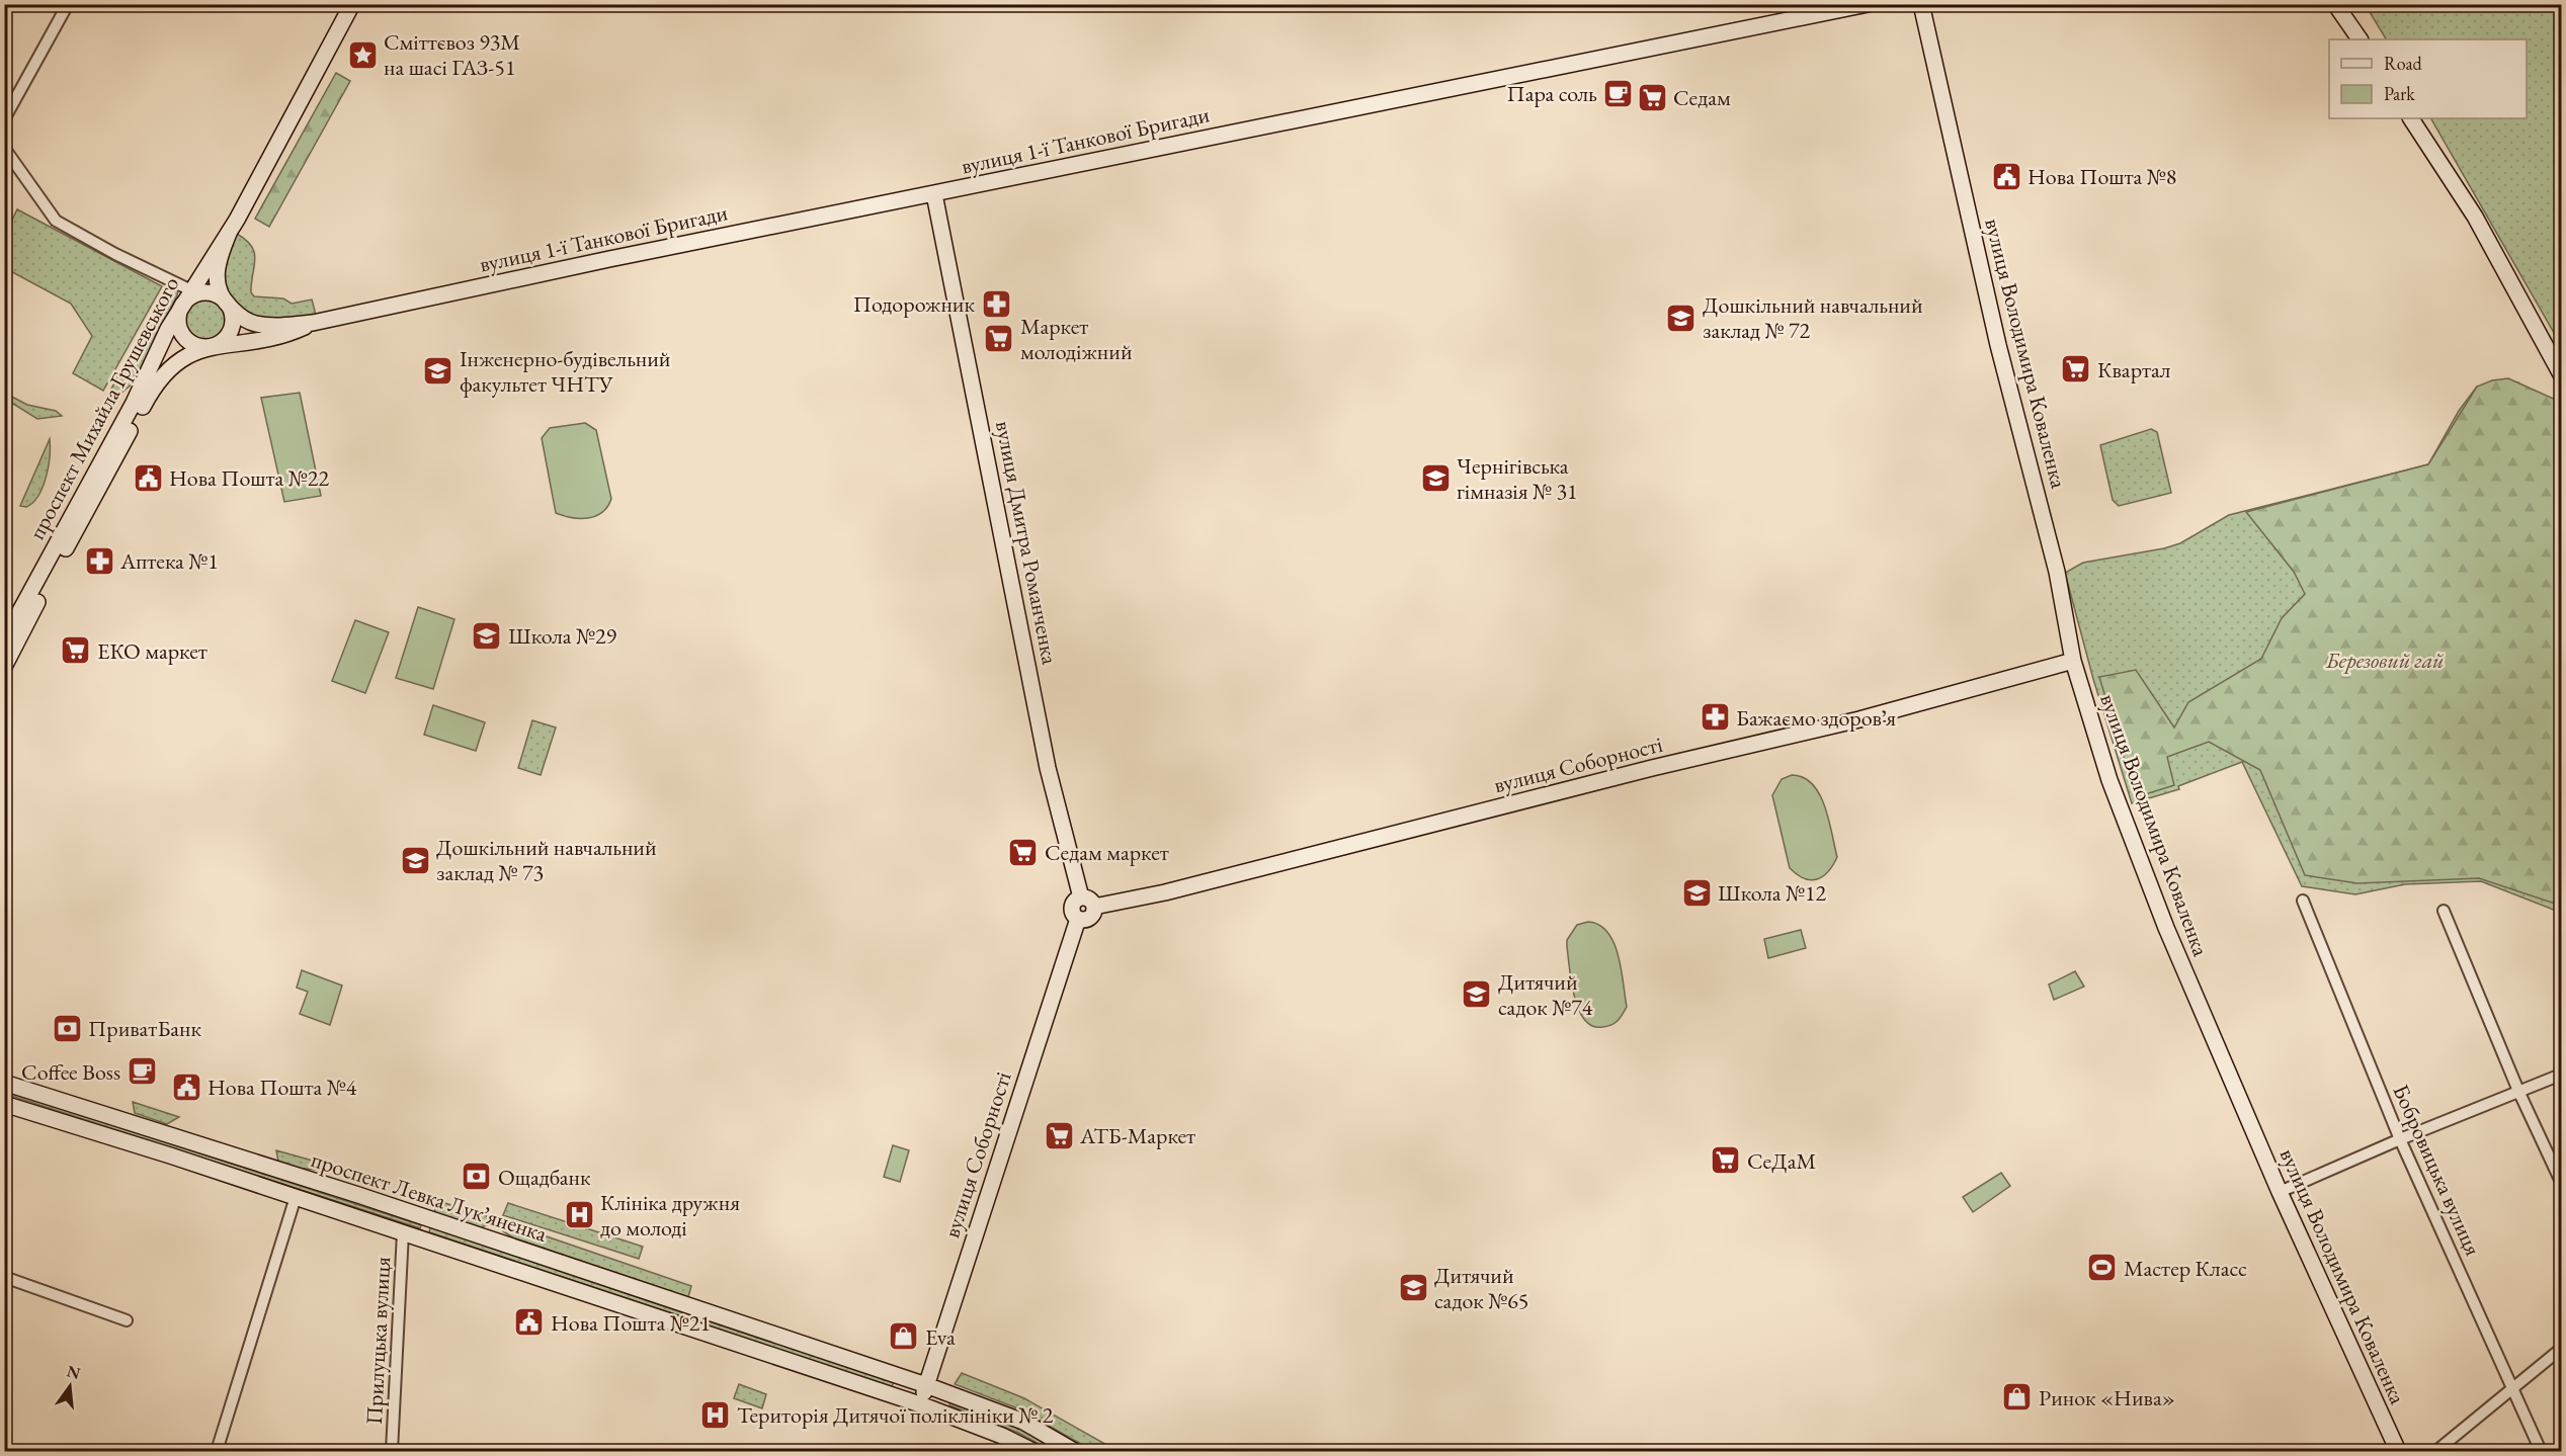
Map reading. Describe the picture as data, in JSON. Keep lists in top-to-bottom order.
{
  "streets": {
    "main road": [
      "вулиця 1-ї Танкової Бригади",
      "вулиця Володимира Коваленка",
      "проспект Михайла Грушевського",
      "вулиця Дмитра Романченка",
      "вулиця Соборності",
      "проспект Левка Лукʼяненка"
    ],
    "street": ["Бобровицька вулиця", "Прилуцька вулиця"]
  },
  "crossings": [
    ["вулиця 1-ї Танкової Бригади", "проспект Михайла Грушевського"],
    ["вулиця 1-ї Танкової Бригади", "вулиця Дмитра Романченка"],
    ["вулиця Володимира Коваленка", "вулиця Соборності"],
    ["вулиця Дмитра Романченка", "вулиця Соборності"],
    ["вулиця Соборності", "проспект Левка Лукʼяненка"],
    ["проспект Левка Лукʼяненка", "Прилуцька вулиця"]
  ],
  "parks": ["Березовий гай"],
  "places": {
    "place": ["Сміттєвоз 93М на шасі ГАЗ-51"],
    "cafe": ["Пара соль", "Coffee Boss"],
    "supermarket": [
      "Седам",
      "Маркет молодіжний",
      "Квартал",
      "ЕКО маркет",
      "Седам маркет",
      "АТБ-Маркет",
      "СеДаМ"
    ],
    "public building": [
      "Нова Пошта №8",
      "Нова Пошта №22",
      "Нова Пошта №4",
      "Нова Пошта №21"
    ],
    "pharmacy": ["Подорожник", "Аптека №1", "Бажаємо здоровʼя"],
    "school or university": [
      "Дошкільний навчальний заклад № 72",
      "Інженерно-будівельний факультет ЧНТУ",
      "Чернігівська гімназія № 31",
      "Школа №29",
      "Дошкільний навчальний заклад № 73",
      "Школа №12",
      "Дитячий садок №74",
      "Дитячий садок №65"
    ],
    "bank": ["ПриватБанк", "Ощадбанк"],
    "hospital": ["Клініка дружня до молоді", "Територія Дитячої поліклініки № 2"],
    "sports": ["Мастер Класс"],
    "shop": ["Eva", "Ринок «Нива»"]
  },
  "legend": ["Road", "Park"],
  "north": "top"
}
